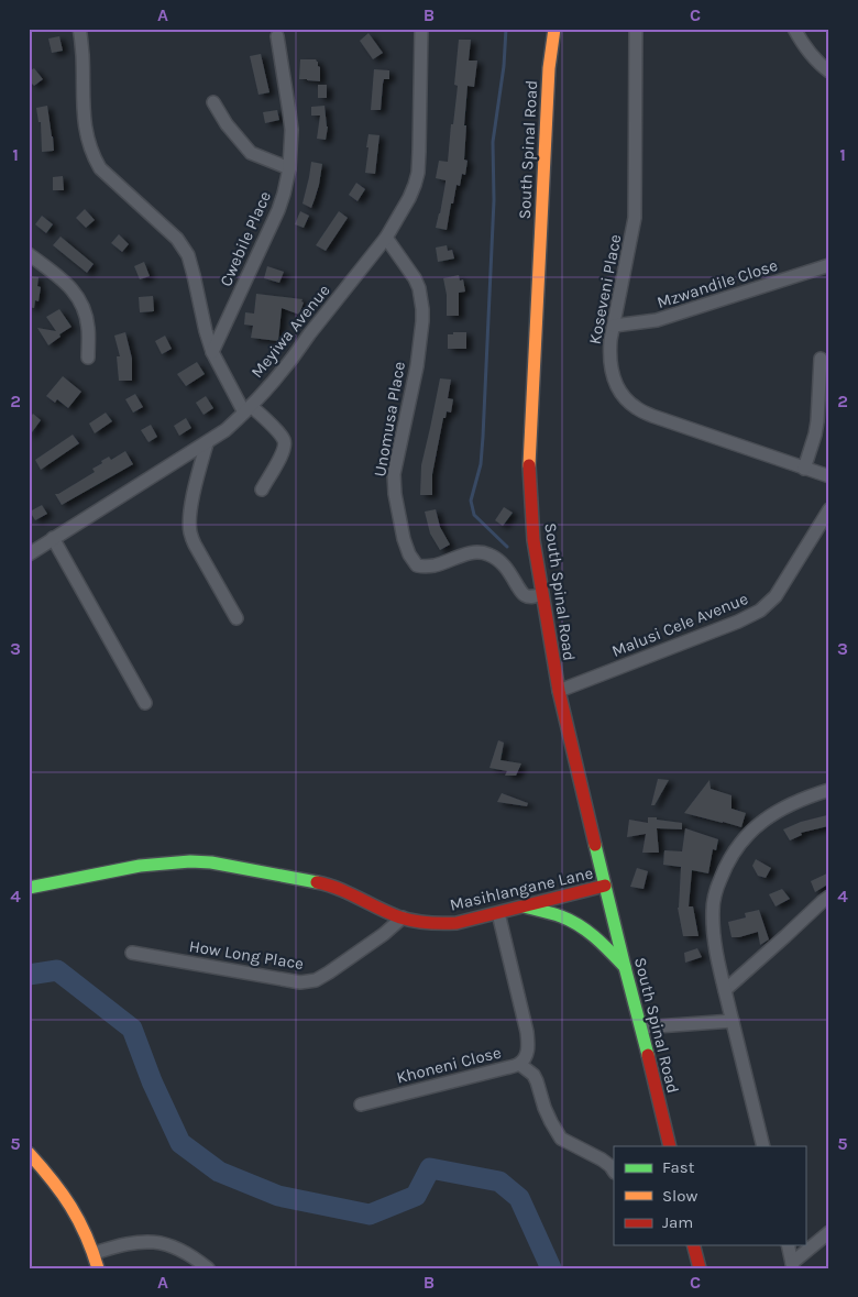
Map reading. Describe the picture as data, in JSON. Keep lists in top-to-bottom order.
{
  "streets": {
    "street": [
      "South Spinal Road",
      "Cwebile Place",
      "Mzwandile Close",
      "Koseveni Place",
      "Meyiwa Avenue",
      "Unomusa Place",
      "Malusi Cele Avenue",
      "Masihlangane Lane",
      "How Long Place",
      "Khoneni Close"
    ]
  },
  "crossings": [
    ["South Spinal Road", "Unomusa Place"],
    ["South Spinal Road", "Malusi Cele Avenue"],
    ["South Spinal Road", "Masihlangane Lane"],
    ["Mzwandile Close", "Koseveni Place"],
    ["Meyiwa Avenue", "Unomusa Place"],
    ["Masihlangane Lane", "How Long Place"],
    ["Masihlangane Lane", "Khoneni Close"]
  ],
  "legend": ["Fast", "Slow", "Jam"],
  "grid": {
    "columns": ["A", "B", "C"],
    "rows": [
      "1",
      "2",
      "3",
      "4",
      "5"
    ]
  }
}
